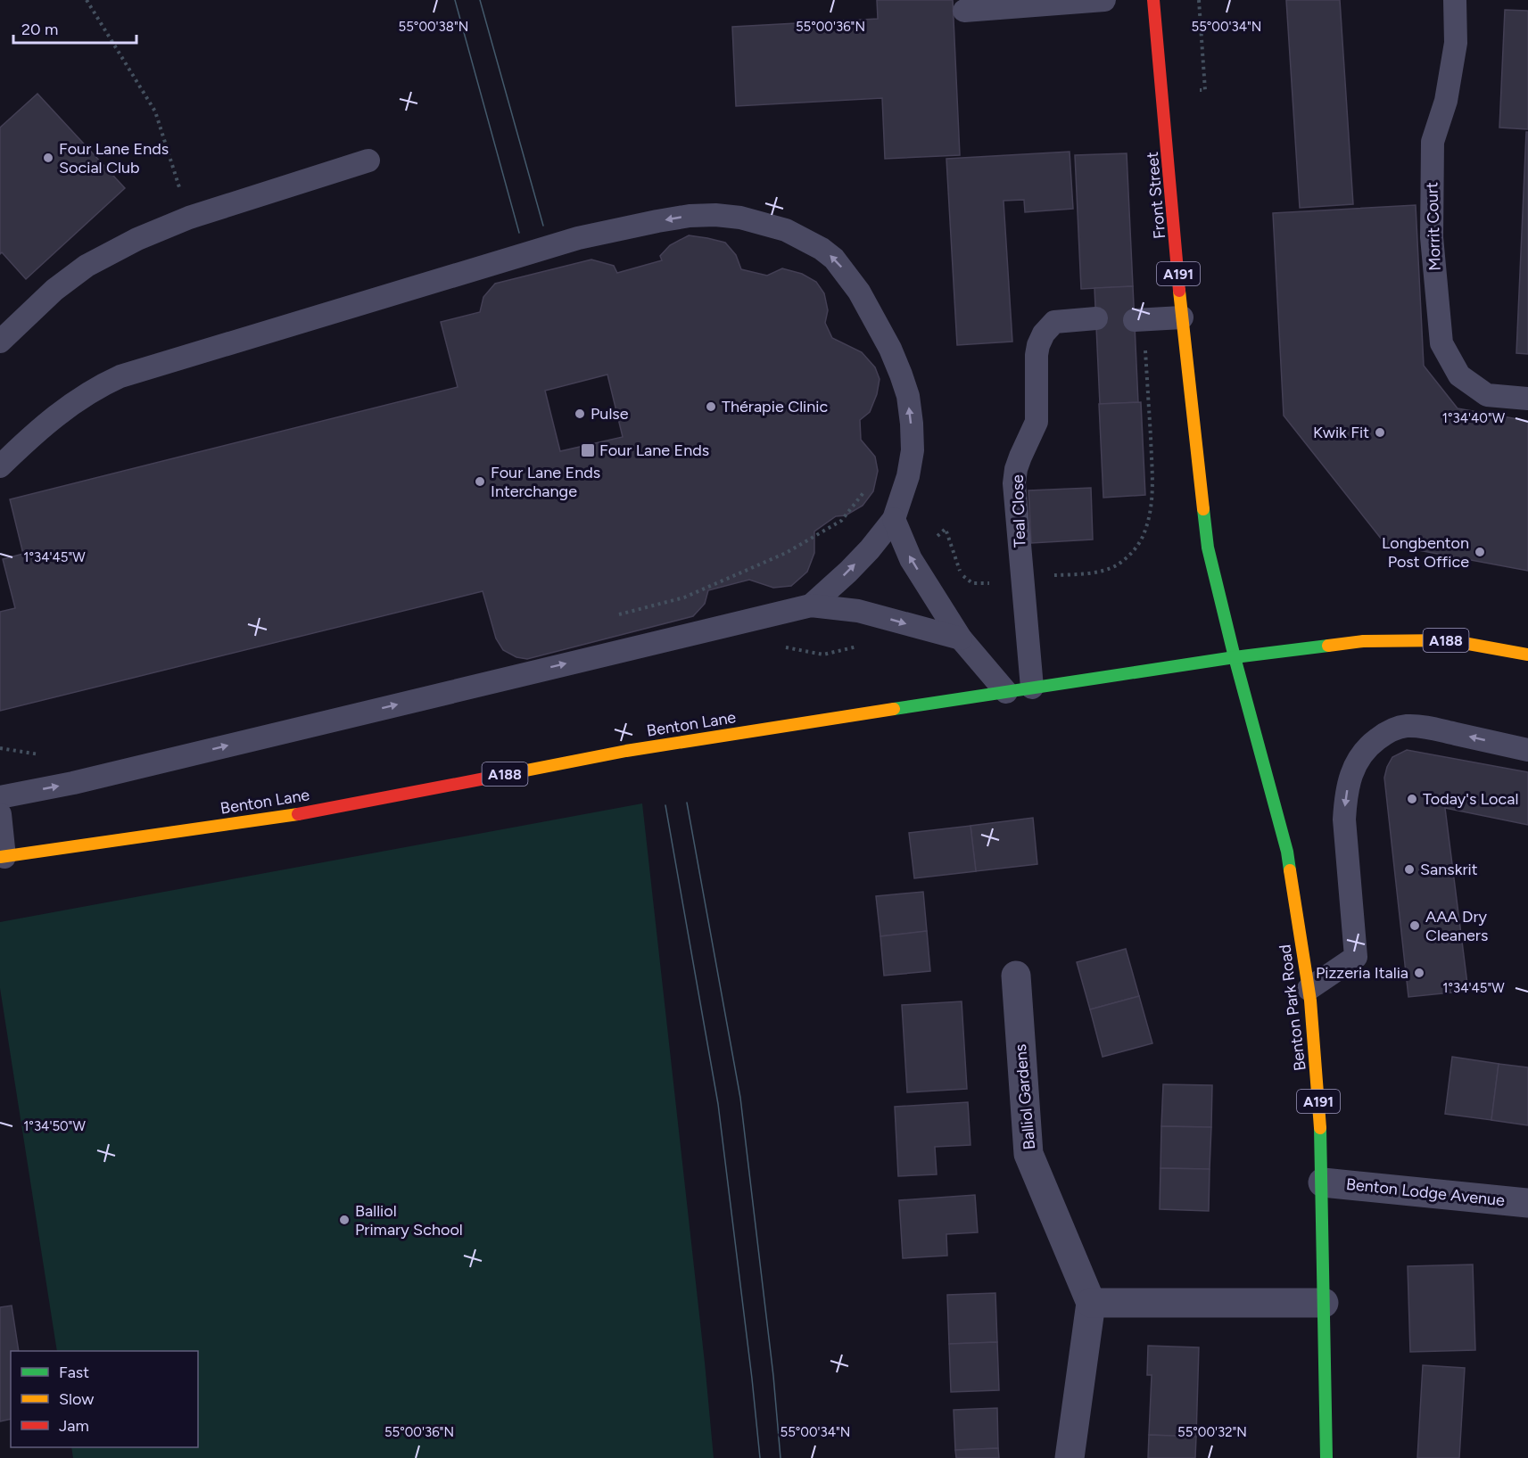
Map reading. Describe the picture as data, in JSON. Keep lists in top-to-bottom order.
{
  "streets": {
    "main road": [
      "Front Street",
      "A191",
      "A188",
      "Benton Lane",
      "Benton Park Road"
    ],
    "street": ["Balliol Gardens", "Benton Lodge Avenue"],
    "lane": ["Morrit Court", "Teal Close"]
  },
  "crossings": [
    ["Front Street", "Benton Lane"],
    ["Front Street", "Benton Park Road"],
    ["Teal Close", "Benton Lane"],
    ["Benton Lane", "Benton Park Road"],
    ["Benton Park Road", "Benton Lodge Avenue"]
  ],
  "places": {
    "other": [
      "Four Lane Ends Social Club",
      "Thérapie Clinic",
      "Pulse",
      "Kwik Fit",
      "Four Lane Ends Interchange",
      "Longbenton Post Office",
      "Today's Local",
      "Sanskrit",
      "AAA Dry Cleaners",
      "Pizzeria Italia",
      "Balliol Primary School"
    ],
    "transit": ["Four Lane Ends"]
  },
  "legend": ["Fast", "Slow", "Jam"],
  "scale_bar": "20 m",
  "coordinates": [
    "55°00'38\"N",
    "55°00'36\"N",
    "55°00'34\"N",
    "1°34'40\"W",
    "1°34'45\"W",
    "1°34'50\"W",
    "55°00'32\"N"
  ]
}
